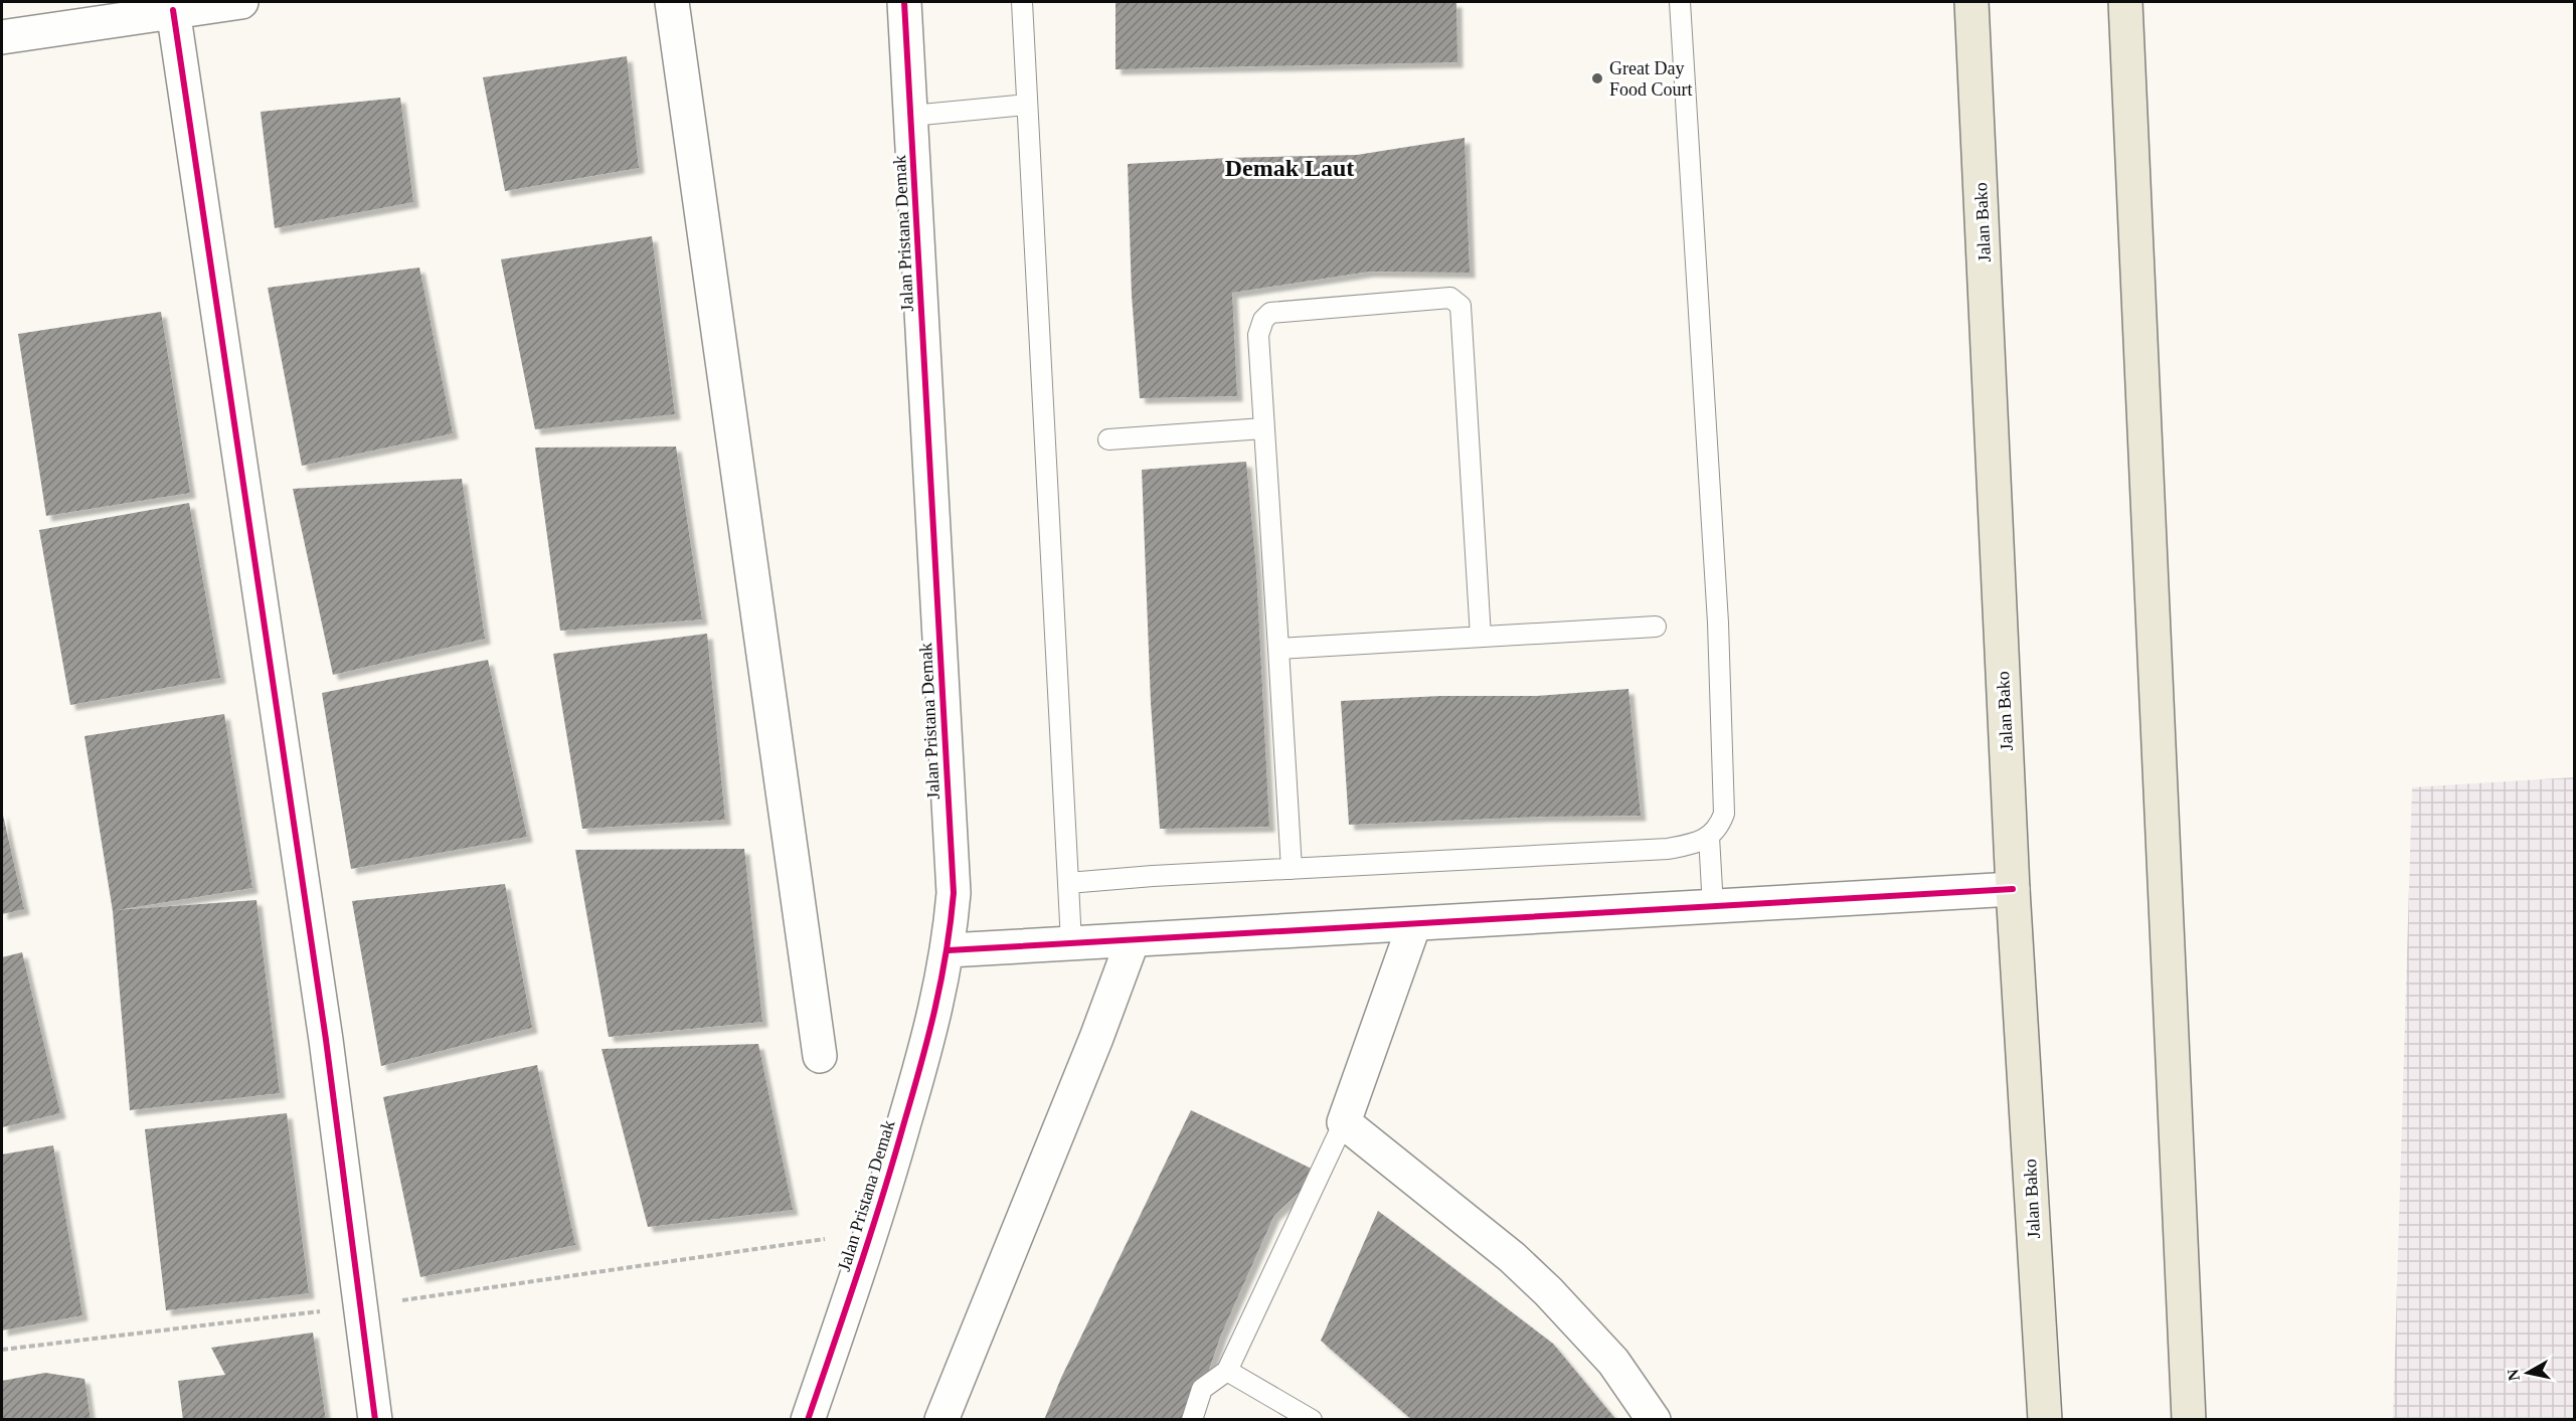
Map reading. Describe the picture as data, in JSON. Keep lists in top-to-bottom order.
{
  "streets": {
    "main road": ["Jalan Bako"],
    "street": ["Jalan Pristana Demak"]
  },
  "districts": ["Demak Laut"],
  "places": ["Great Day Food Court"],
  "north": "left"
}
